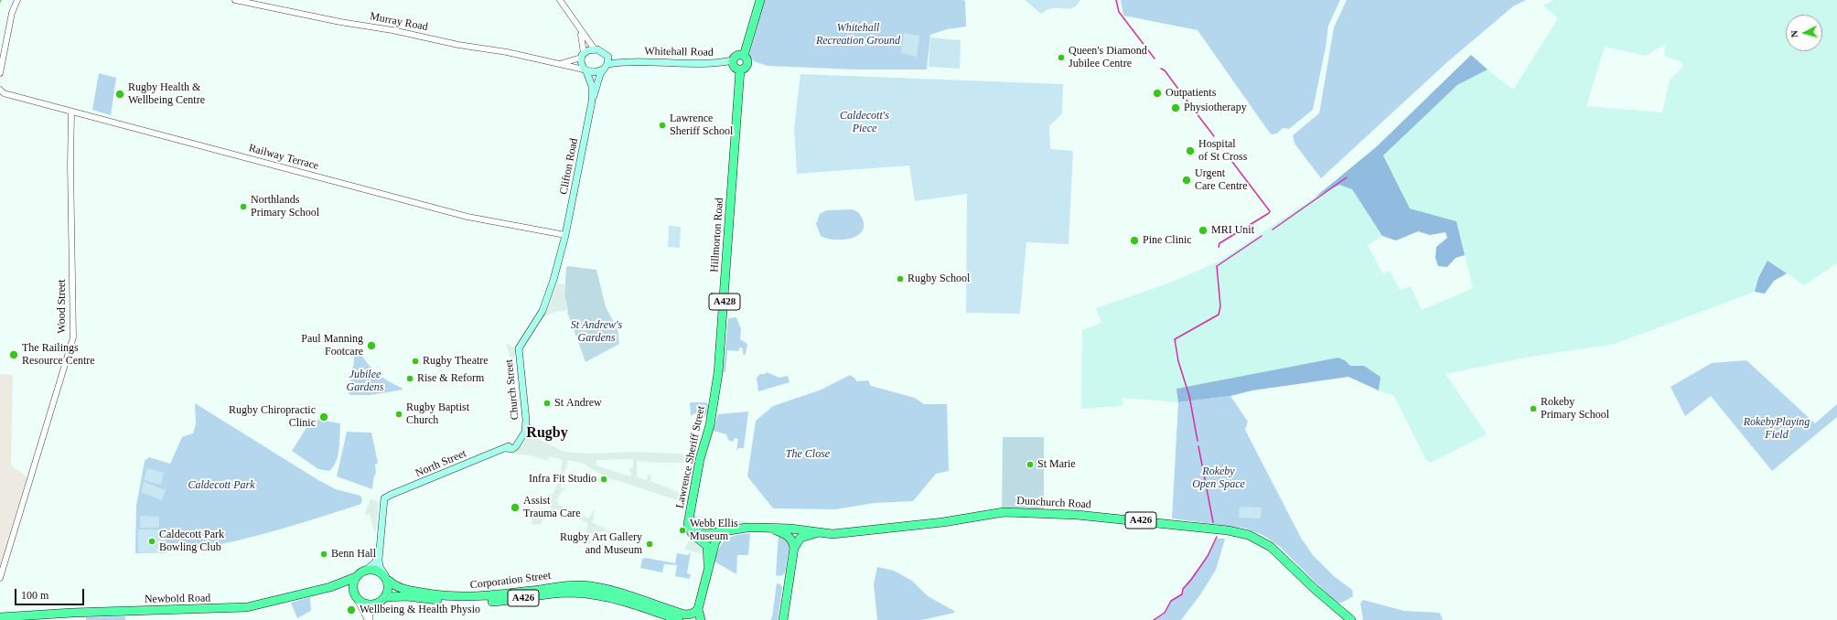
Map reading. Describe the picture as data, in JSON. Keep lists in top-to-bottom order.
{
  "streets": {
    "highway": [
      "Hillmorton Road",
      "A428",
      "Lawrence Sheriff Street",
      "Dunchurch Road",
      "A426",
      "Corporation Street",
      "Newbold Road"
    ],
    "main road": [
      "Whitehall Road",
      "Clifton Road",
      "Church Street",
      "North Street"
    ],
    "street": ["Murray Road", "Railway Terrace", "Wood Street"]
  },
  "crossings": [
    ["Murray Road", "Whitehall Road"],
    ["Murray Road", "Clifton Road"],
    ["Whitehall Road", "Clifton Road"],
    ["Whitehall Road", "Hillmorton Road"],
    ["Railway Terrace", "Clifton Road"],
    ["Railway Terrace", "Wood Street"],
    ["Railway Terrace", "Church Street"],
    ["Clifton Road", "Church Street"],
    ["Hillmorton Road", "Lawrence Sheriff Street"],
    ["A428", "Lawrence Sheriff Street"],
    ["A428", "Corporation Street"],
    ["Church Street", "North Street"],
    ["Lawrence Sheriff Street", "Dunchurch Road"],
    ["Dunchurch Road", "A426"],
    ["A426", "Corporation Street"],
    ["A426", "Newbold Road"],
    ["Corporation Street", "Newbold Road"]
  ],
  "districts": ["Rugby"],
  "parks": [
    "Whitehall Recreation Ground",
    "Caldecott's Piece",
    "St Andrew's Gardens",
    "Jubilee Gardens",
    "RokebyPlaying Field",
    "The Close",
    "Rokeby Open Space",
    "Caldecott Park"
  ],
  "places": [
    "Queen's Diamond Jubilee Centre",
    "Outpatients",
    "Rugby Health & Wellbeing Centre",
    "Physiotherapy",
    "Lawrence Sheriff School",
    "Hospital of St Cross",
    "Urgent Care Centre",
    "Northlands Primary School",
    "MRI Unit",
    "Pine Clinic",
    "Rugby School",
    "Paul Manning Footcare",
    "The Railings Resource Centre",
    "Rugby Theatre",
    "Rise & Reform",
    "St Andrew",
    "Rokeby Primary School",
    "Rugby Baptist Church",
    "Rugby Chiropractic Clinic",
    "St Marie",
    "Infra Fit Studio",
    "Assist Trauma Care",
    "Webb Ellis Museum",
    "Caldecott Park Bowling Club",
    "Rugby Art Gallery and Museum",
    "Benn Hall",
    "Wellbeing & Health Physio"
  ],
  "scale_bar": "100 m",
  "north": "left"
}
